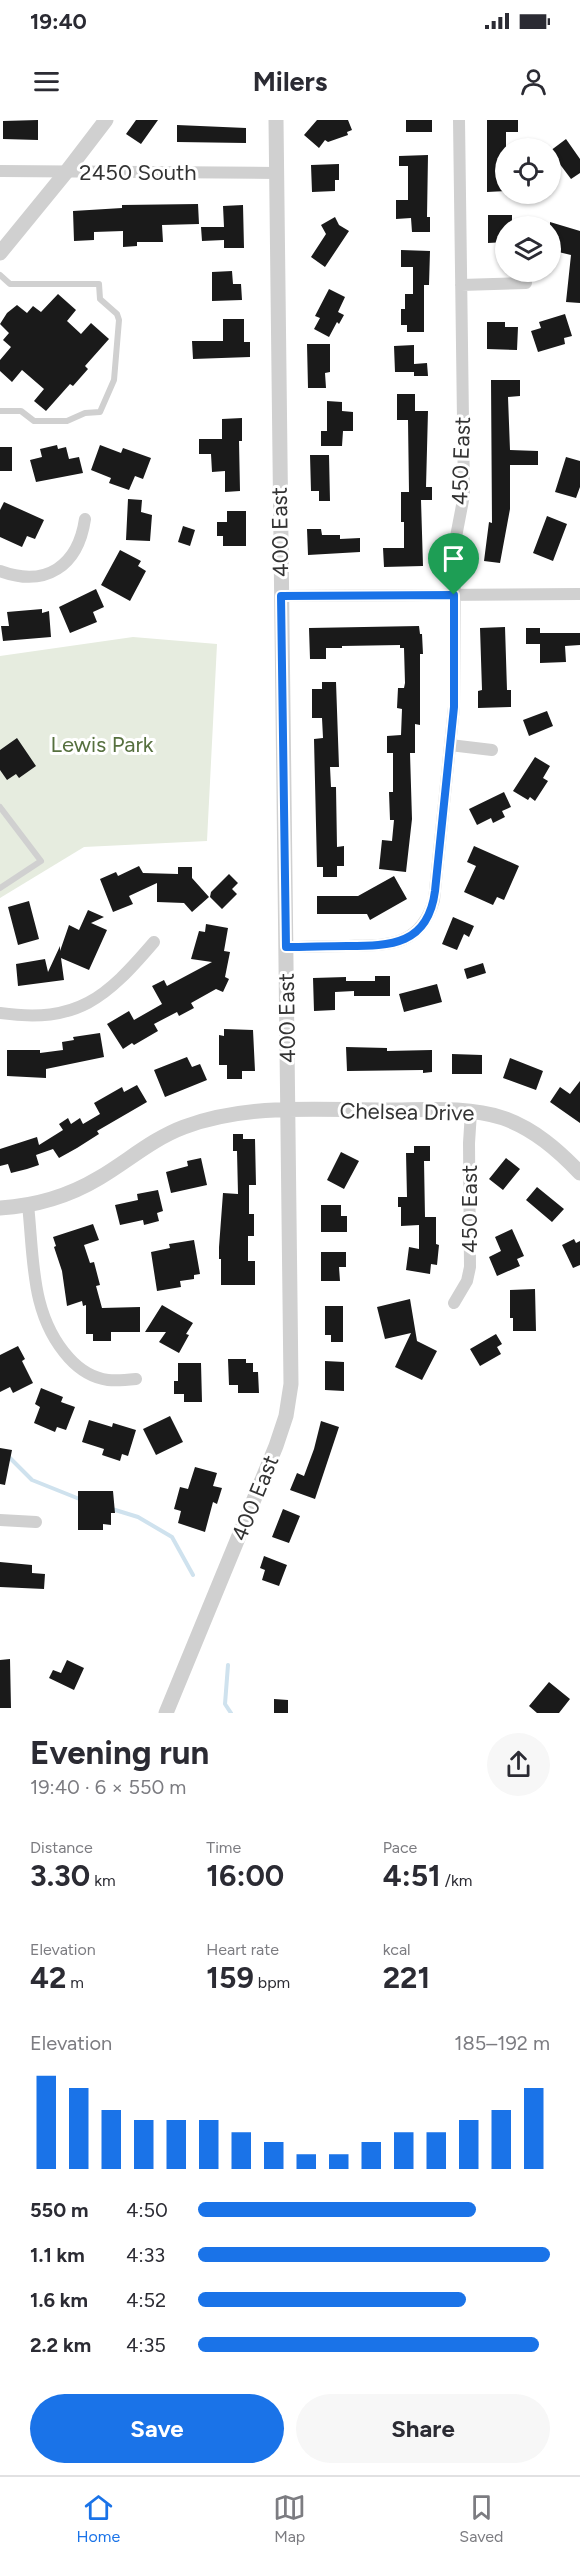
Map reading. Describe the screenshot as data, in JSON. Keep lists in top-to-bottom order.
{
  "streets": {
    "street": [
      "2450 South",
      "450 East",
      "400 East",
      "Chelsea Drive"
    ]
  },
  "crossings": [
    ["2450 South", "400 East"],
    ["450 East", "400 East"],
    ["450 East", "Chelsea Drive"],
    ["400 East", "Chelsea Drive"]
  ],
  "parks": ["Lewis Park"],
  "page": {
    "status": "19:40",
    "header": "Milers",
    "heading": ["Evening run", "19:40 · 6 × 550 m"],
    "stats": [
      ["Distance", "3.30 km"],
      ["Time", "16:00"],
      ["Pace", "4:51 /km"],
      ["Elevation", "42 m"],
      ["Heart rate", "159 bpm"],
      ["kcal", "221"]
    ],
    "chart": ["Elevation", "185–192 m"],
    "list": [
      {
        "name": "550 m",
        "note": "4:50"
      },
      {
        "name": "1.1 km",
        "note": "4:33"
      },
      {
        "name": "1.6 km",
        "note": "4:52"
      },
      {
        "name": "2.2 km",
        "note": "4:35"
      }
    ],
    "buttons": ["Save", "Share"],
    "tabs": ["Home", "Map", "Saved"]
  }
}
